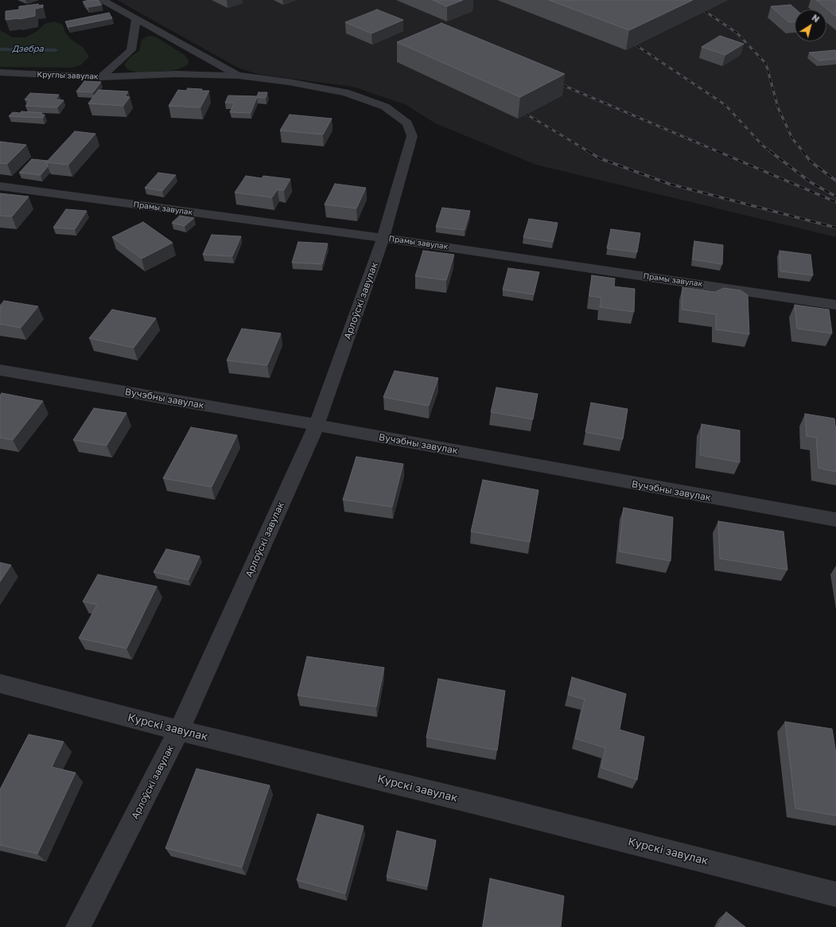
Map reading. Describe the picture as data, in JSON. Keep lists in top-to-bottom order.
{
  "streets": {
    "street": [
      "Круглы завулак",
      "Прамы завулак",
      "Арлоўскі завулак",
      "Вучэбны завулак",
      "Курскі завулак"
    ]
  },
  "crossings": [
    ["Прамы завулак", "Арлоўскі завулак"],
    ["Арлоўскі завулак", "Вучэбны завулак"],
    ["Арлоўскі завулак", "Курскі завулак"]
  ],
  "water": ["Дзебра"],
  "north": "top right"
}
